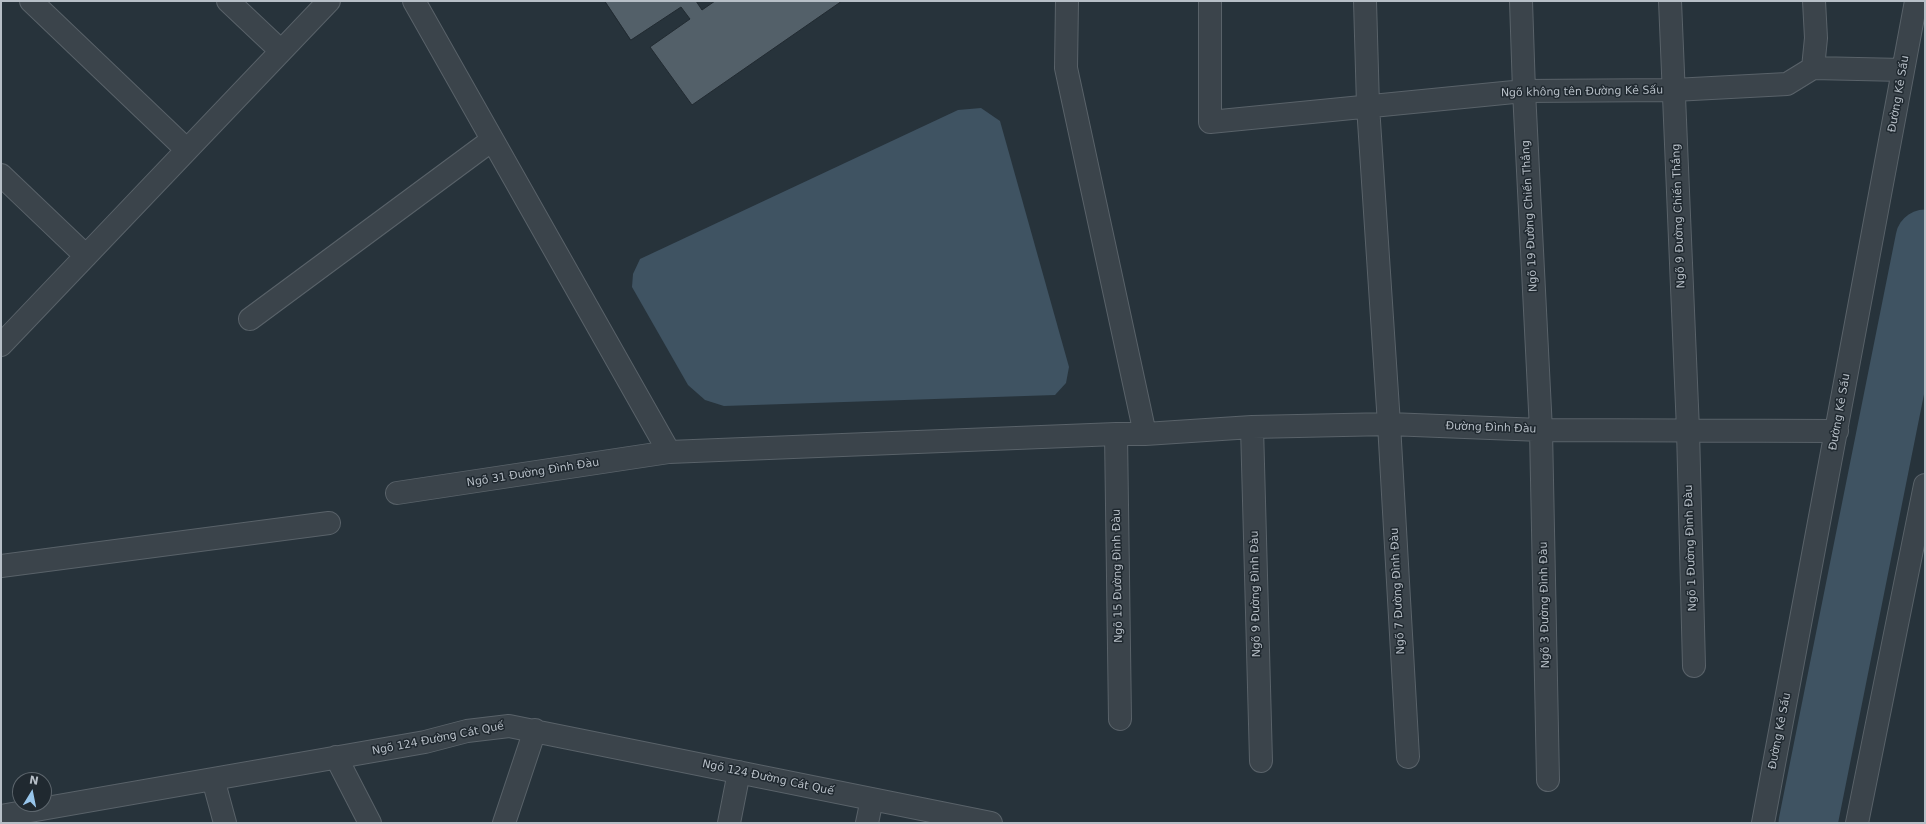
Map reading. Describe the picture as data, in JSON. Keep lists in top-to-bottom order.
{
  "streets": {
    "street": [
      "Ngõ không tên Đường Kẻ Sấu",
      "Đường Kẻ Sấu",
      "Ngõ 19 Đường Chiến Thắng",
      "Ngõ 9 Đường Chiến Thắng",
      "Đường Đình Đàu",
      "Ngõ 31 Đường Đình Đàu",
      "Ngõ 1 Đường Đình Đàu",
      "Ngõ 15 Đường Đình Đàu",
      "Ngõ 7 Đường Đình Đàu",
      "Ngõ 9 Đường Đình Đàu",
      "Ngõ 3 Đường Đình Đàu",
      "Ngõ 124 Đường Cát Quế"
    ]
  },
  "crossings": [
    ["Ngõ không tên Đường Kẻ Sấu", "Ngõ 19 Đường Chiến Thắng"],
    ["Ngõ không tên Đường Kẻ Sấu", "Ngõ 9 Đường Chiến Thắng"],
    ["Ngõ không tên Đường Kẻ Sấu", "Ngõ 7 Đường Đình Đàu"],
    ["Đường Kẻ Sấu", "Đường Đình Đàu"],
    ["Ngõ 19 Đường Chiến Thắng", "Đường Đình Đàu"],
    ["Ngõ 19 Đường Chiến Thắng", "Ngõ 3 Đường Đình Đàu"],
    ["Ngõ 9 Đường Chiến Thắng", "Đường Đình Đàu"],
    ["Ngõ 9 Đường Chiến Thắng", "Ngõ 1 Đường Đình Đàu"],
    ["Đường Đình Đàu", "Ngõ 31 Đường Đình Đàu"],
    ["Đường Đình Đàu", "Ngõ 1 Đường Đình Đàu"],
    ["Đường Đình Đàu", "Ngõ 15 Đường Đình Đàu"],
    ["Đường Đình Đàu", "Ngõ 7 Đường Đình Đàu"],
    ["Đường Đình Đàu", "Ngõ 9 Đường Đình Đàu"],
    ["Đường Đình Đàu", "Ngõ 3 Đường Đình Đàu"],
    ["Ngõ 31 Đường Đình Đàu", "Ngõ 15 Đường Đình Đàu"]
  ],
  "north": "top"
}
